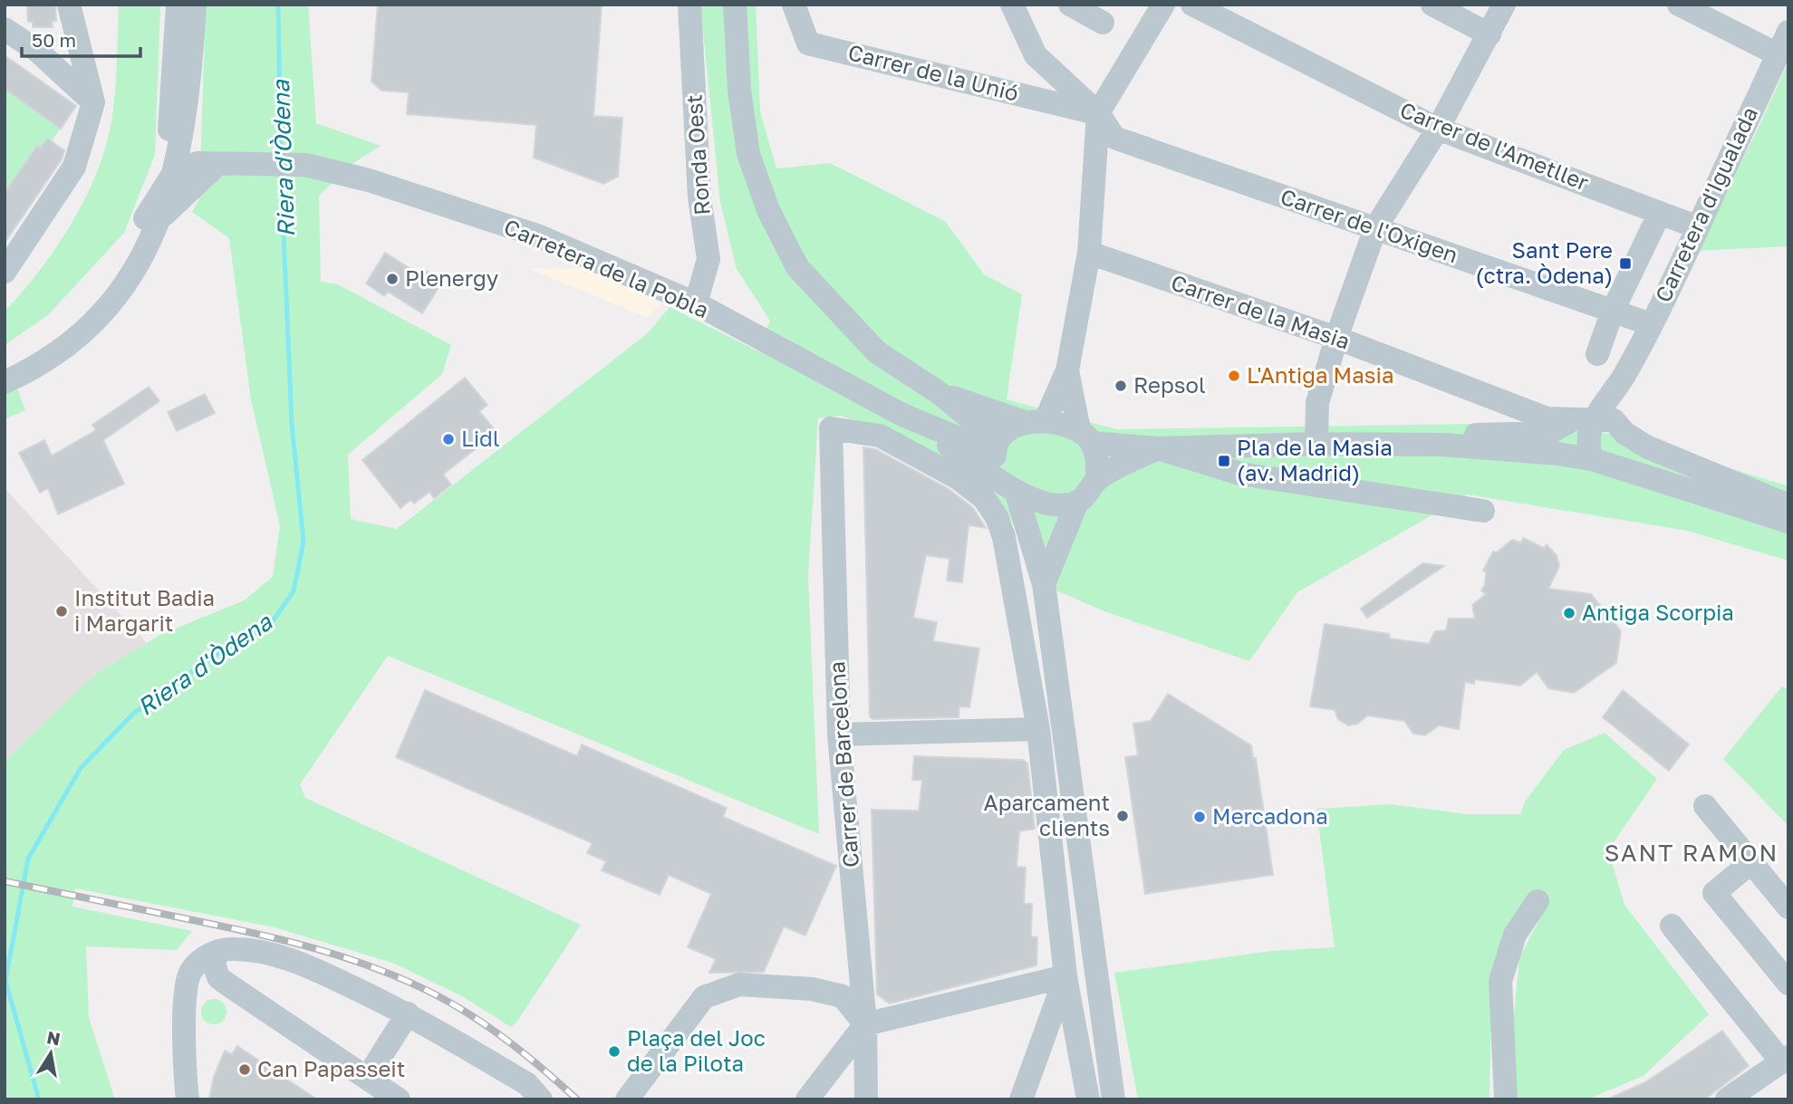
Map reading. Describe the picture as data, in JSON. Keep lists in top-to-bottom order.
{
  "streets": {
    "street": [
      "Carrer de la Unió",
      "Carrer de l'Ametller",
      "Ronda Oest",
      "Carretera d'Igualada",
      "Carrer de l'Oxigen",
      "Carretera de la Pobla",
      "Carrer de la Masia",
      "Carrer de Barcelona"
    ]
  },
  "crossings": [
    ["Carrer de la Unió", "Carrer de l'Oxigen"],
    ["Carrer de l'Ametller", "Carretera d'Igualada"],
    ["Ronda Oest", "Carretera de la Pobla"],
    ["Carretera d'Igualada", "Carrer de l'Oxigen"],
    ["Carretera d'Igualada", "Carrer de la Masia"]
  ],
  "districts": ["SANT RAMON"],
  "water": ["Riera d'Òdena"],
  "places": {
    "transit": ["Sant Pere (ctra. Òdena)", "Pla de la Masia (av. Madrid)"],
    "other": [
      "Plenergy",
      "L'Antiga Masia",
      "Repsol",
      "Lidl",
      "Institut Badia i Margarit",
      "Antiga Scorpia",
      "Aparcament clients",
      "Mercadona",
      "Plaça del Joc de la Pilota",
      "Can Papasseit"
    ]
  },
  "scale_bar": "50 m",
  "north": "top"
}
